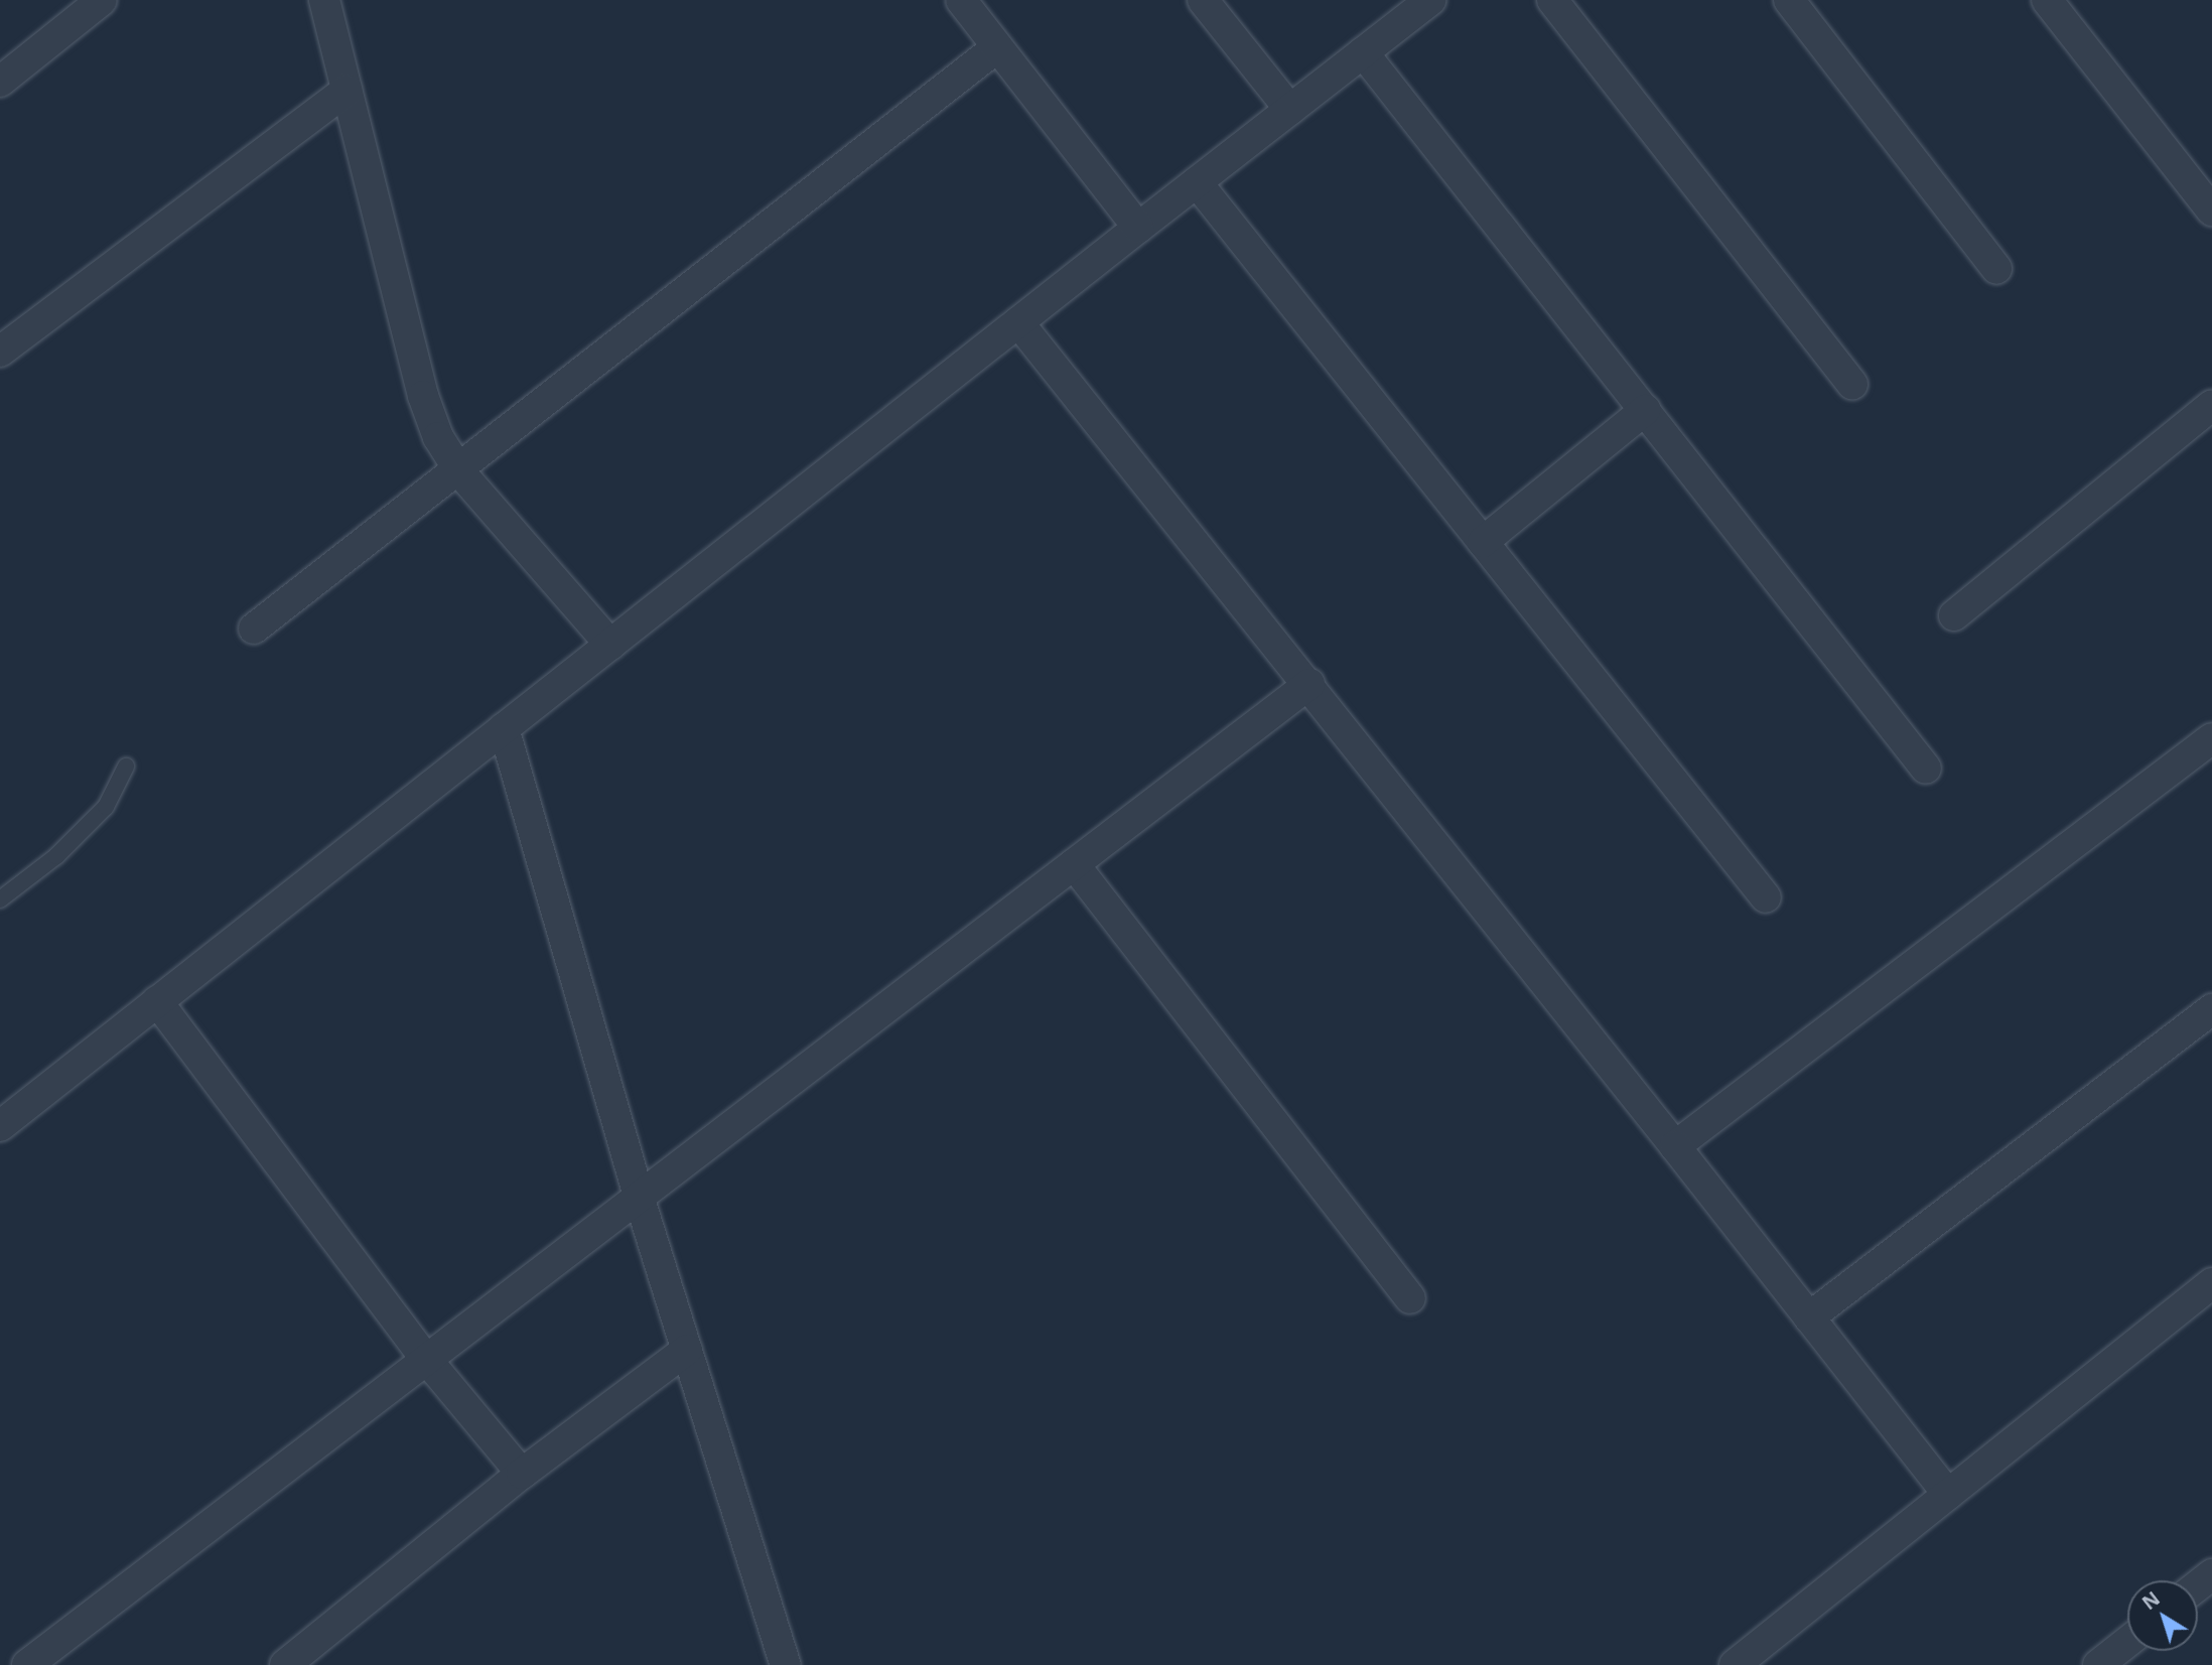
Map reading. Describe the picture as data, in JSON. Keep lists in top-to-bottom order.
{
  "north": "top left"
}
